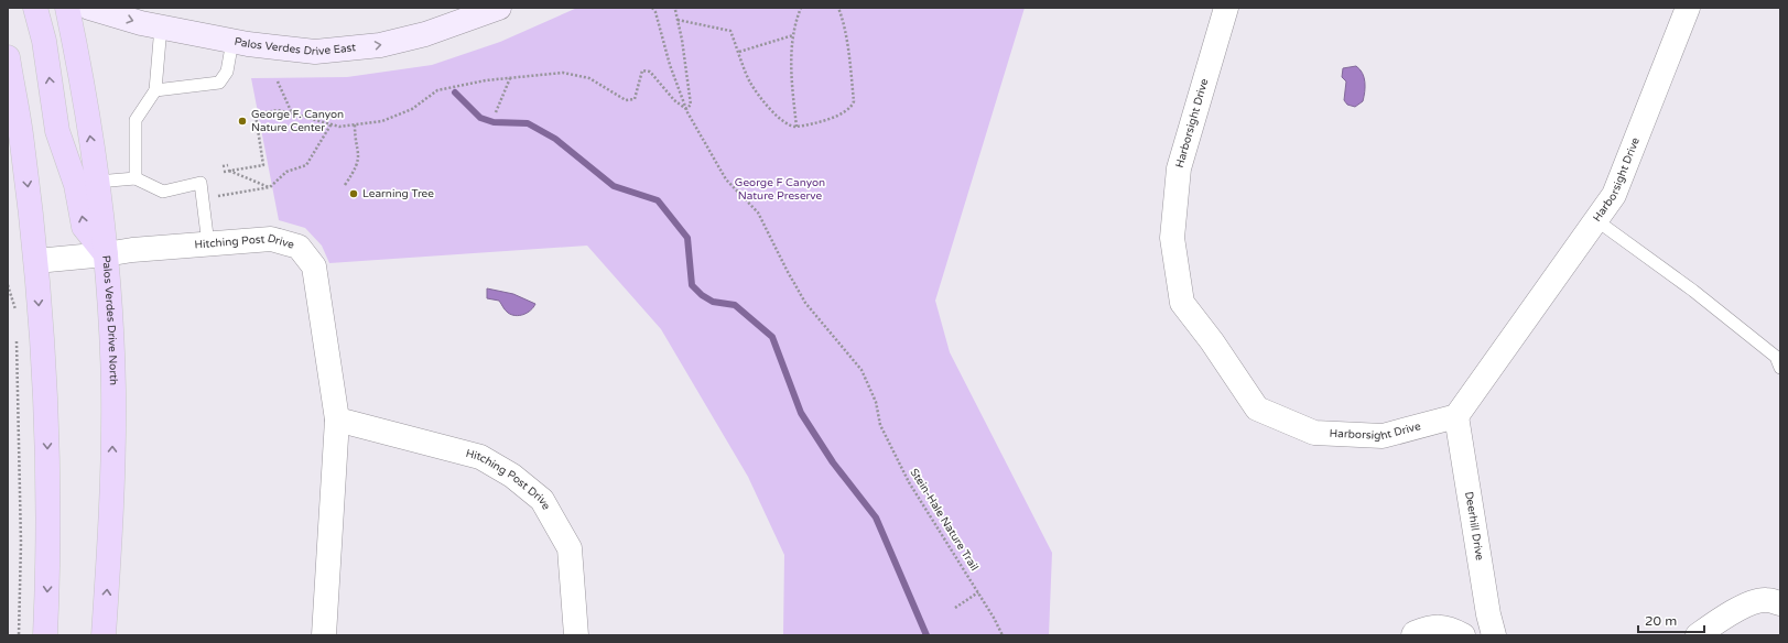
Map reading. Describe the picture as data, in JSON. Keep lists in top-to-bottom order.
{
  "streets": {
    "main road": ["Palos Verdes Drive East", "Palos Verdes Drive North"],
    "street": ["Harborsight Drive", "Hitching Post Drive", "Deerhill Drive"],
    "path": ["Stein-Hale Nature Trail"]
  },
  "crossings": [
    ["Harborsight Drive", "Deerhill Drive"],
    ["Hitching Post Drive", "Palos Verdes Drive North"]
  ],
  "one_way": ["Palos Verdes Drive East"],
  "parks": ["George F Canyon Nature Preserve"],
  "places": ["George F. Canyon Nature Center", "Learning Tree"],
  "scale_bar": "20 m"
}
